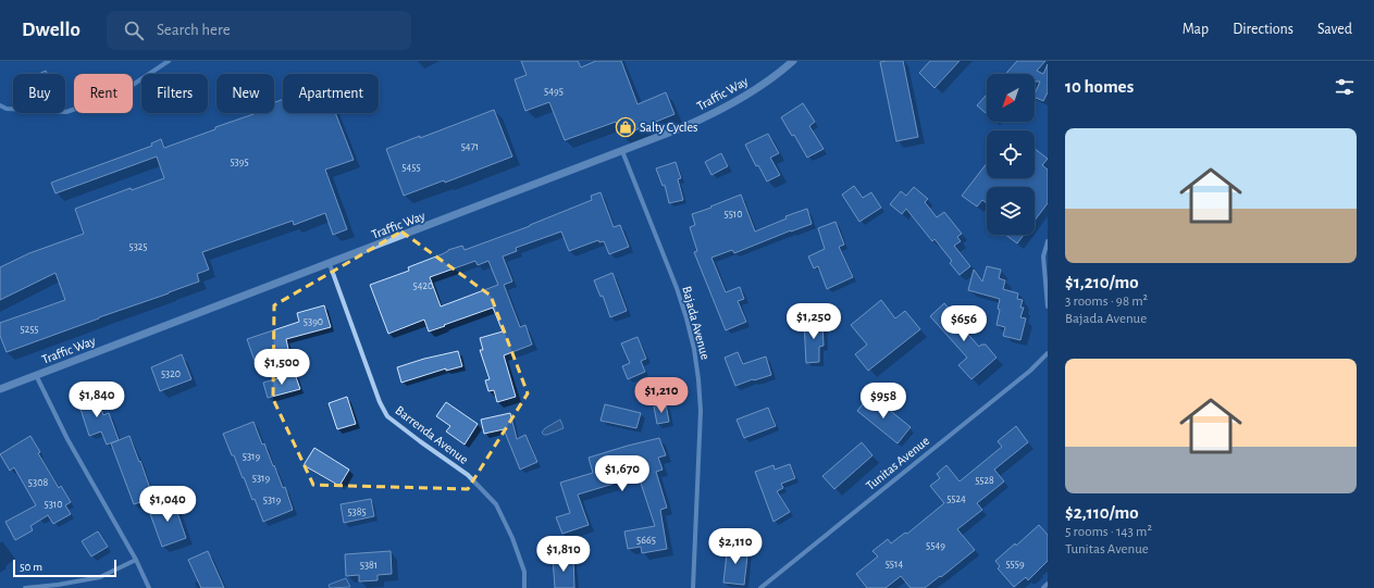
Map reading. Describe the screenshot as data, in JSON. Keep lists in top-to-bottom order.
{
  "streets": {
    "street": [
      "Traffic Way",
      "Bajada Avenue",
      "Barrenda Avenue",
      "Tunitas Avenue"
    ]
  },
  "crossings": [
    ["Traffic Way", "Bajada Avenue"],
    ["Traffic Way", "Barrenda Avenue"]
  ],
  "places": {
    "shop": ["Salty Cycles"]
  },
  "house_numbers": [
    "5495",
    "5471",
    "5395",
    "5455",
    "5510",
    "5325",
    "5420",
    "5390",
    "5255",
    "5320",
    "5319",
    "5319",
    "5528",
    "5308",
    "5524",
    "5319",
    "5310",
    "5385",
    "5665",
    "5549",
    "5514",
    "5559",
    "5381"
  ],
  "scale_bar": "50 m",
  "north": "bottom left",
  "page": {
    "header": "Dwello",
    "search": "Search here",
    "nav": ["Map", "Directions", "Saved"],
    "heading": "10 homes",
    "chip": [
      "Buy",
      "Rent",
      "Filters",
      "New",
      "Apartment"
    ],
    "list": [
      {
        "name": "$1,210/mo",
        "note": "3 rooms · 98 m² · Bajada Avenue"
      },
      {
        "name": "$2,110/mo",
        "note": "5 rooms · 143 m² · Tunitas Avenue"
      }
    ],
    "price": [
      "$1,250",
      "$656",
      "$1,500",
      "$1,210",
      "$1,840",
      "$958",
      "$1,670",
      "$1,040",
      "$2,110",
      "$1,810"
    ],
    "scale": "50 m"
  }
}
